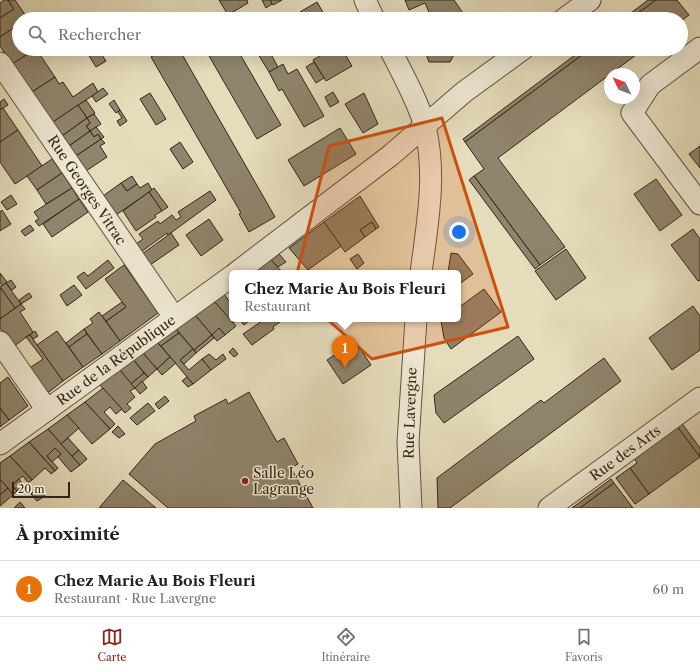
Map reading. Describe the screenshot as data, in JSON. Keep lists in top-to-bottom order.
{
  "streets": {
    "street": [
      "Rue Georges Vitrac",
      "Rue de la République",
      "Rue Lavergne",
      "Rue des Arts"
    ]
  },
  "crossings": [
    ["Rue Georges Vitrac", "Rue de la République"]
  ],
  "places": ["Salle Léo Lagrange"],
  "scale_bar": "20 m",
  "north": "top left",
  "page": {
    "search": "Rechercher",
    "popup": ["Chez Marie Au Bois Fleuri", "Restaurant"],
    "pins": "1",
    "scale": "20 m",
    "heading": "À proximité",
    "list": [
      {
        "mark": "1",
        "name": "Chez Marie Au Bois Fleuri",
        "note": "Restaurant · Rue Lavergne",
        "value": "60 m"
      }
    ],
    "nav": ["Carte", "Itinéraire", "Favoris"]
  }
}
